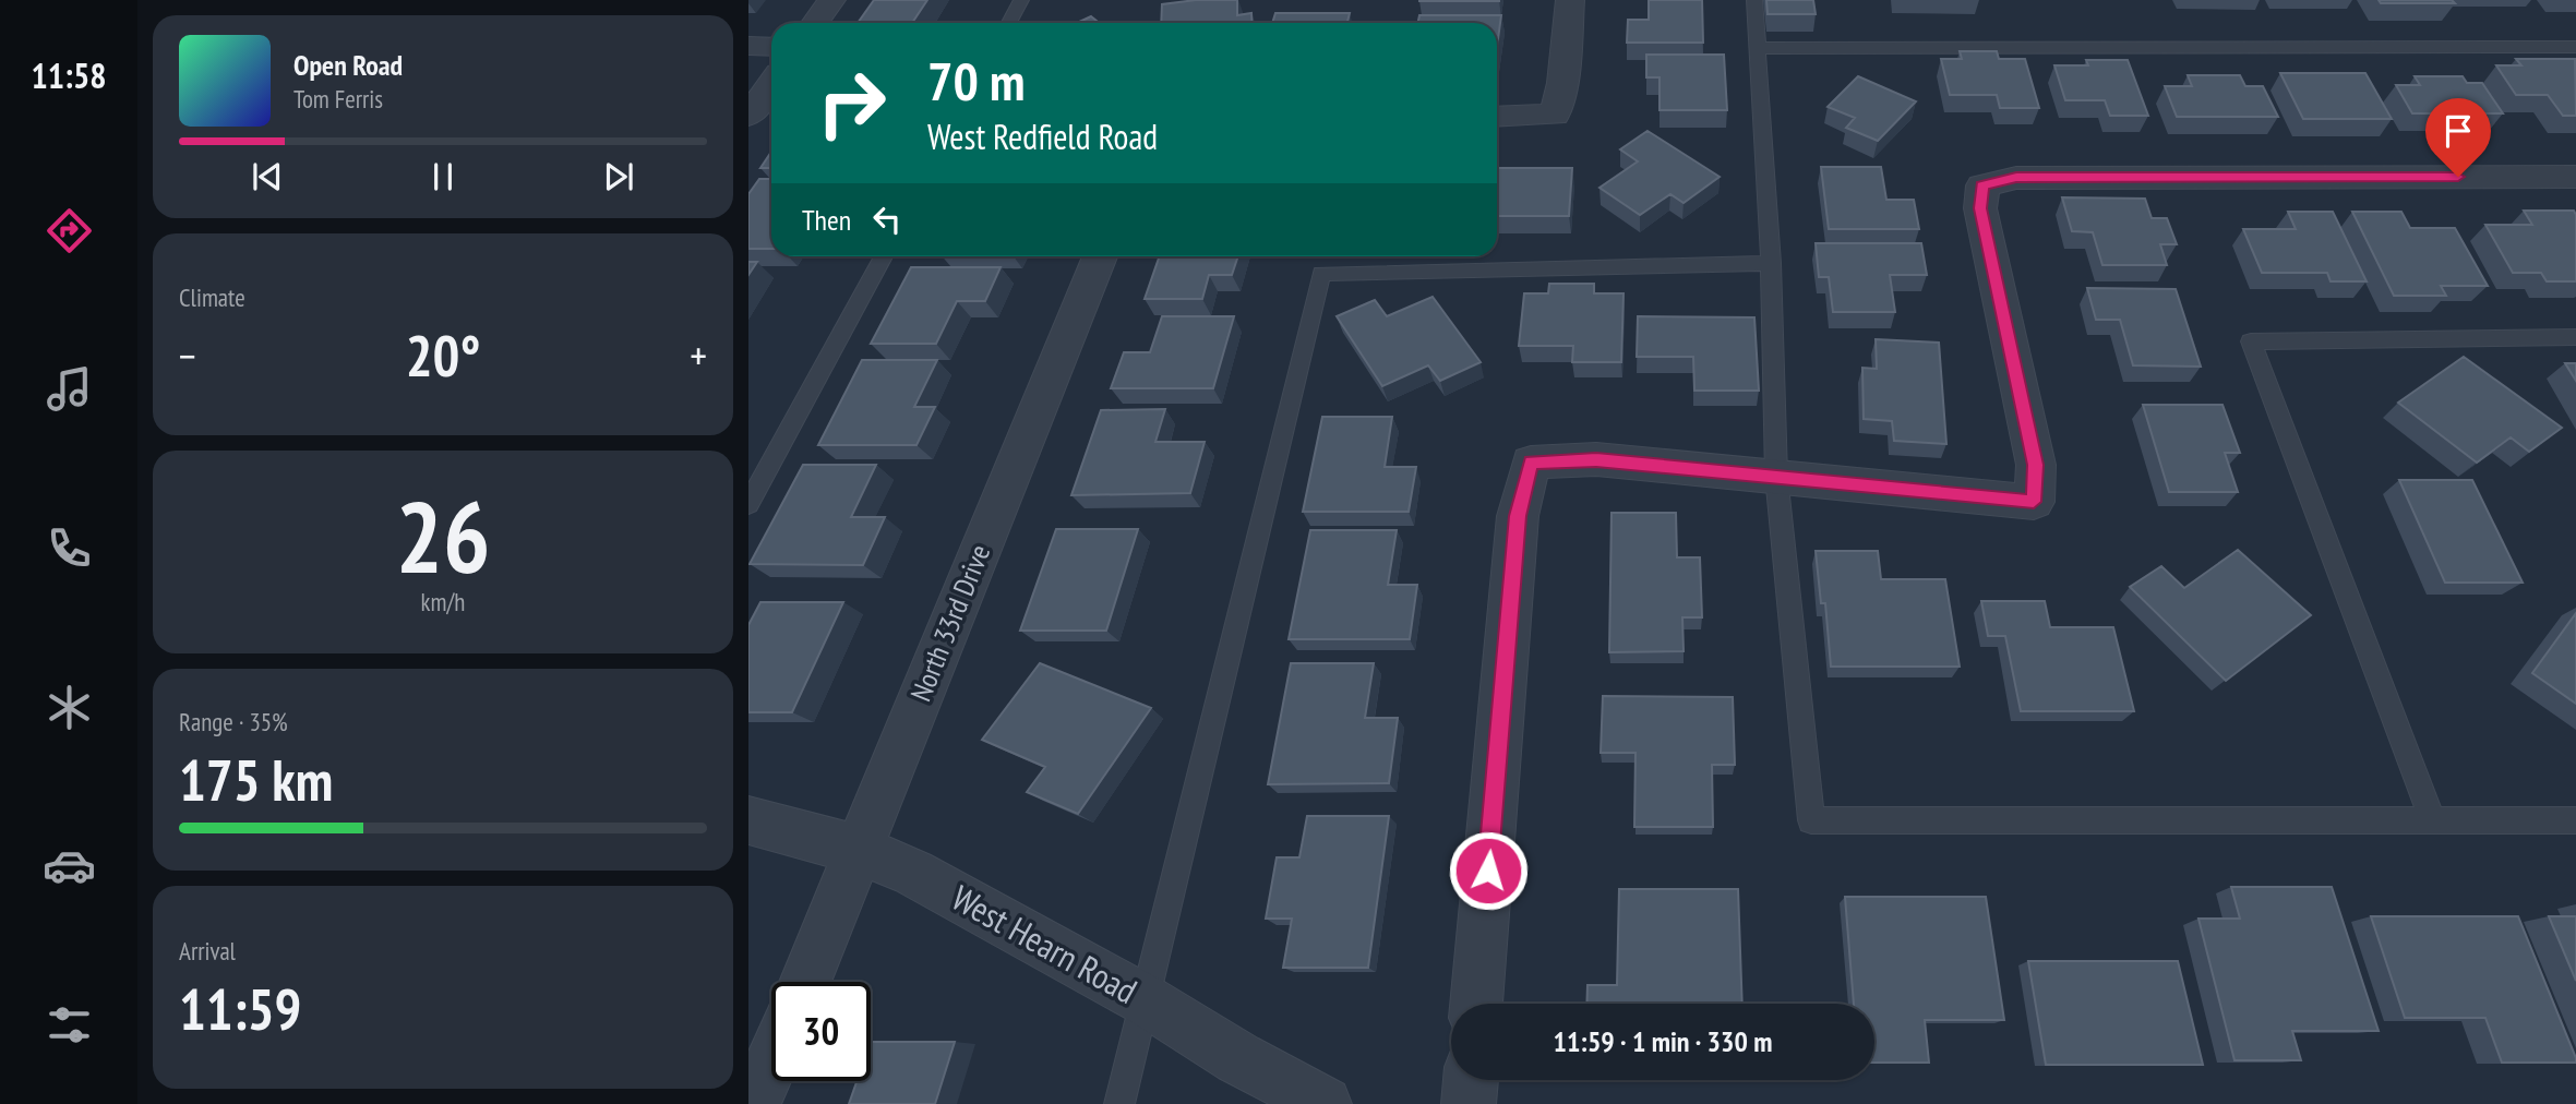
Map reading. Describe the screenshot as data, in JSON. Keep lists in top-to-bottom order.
{
  "streets": {
    "street": ["North 33rd Drive", "West Hearn Road"]
  },
  "crossings": [
    ["North 33rd Drive", "West Hearn Road"]
  ],
  "page": {
    "tabs": "11:58",
    "turn": ["70 m", "West Redfield Road"],
    "song": ["Open Road", "Tom Ferris"],
    "then": "Then",
    "tile": [
      "Climate",
      ["26", "km/h"],
      ["Range · 35%", "175 km"],
      ["Arrival", "11:59"]
    ],
    "heat": ["−", "20°", "+"],
    "limit": "30",
    "trip": "11:59 · 1 min · 330 m"
  }
}
